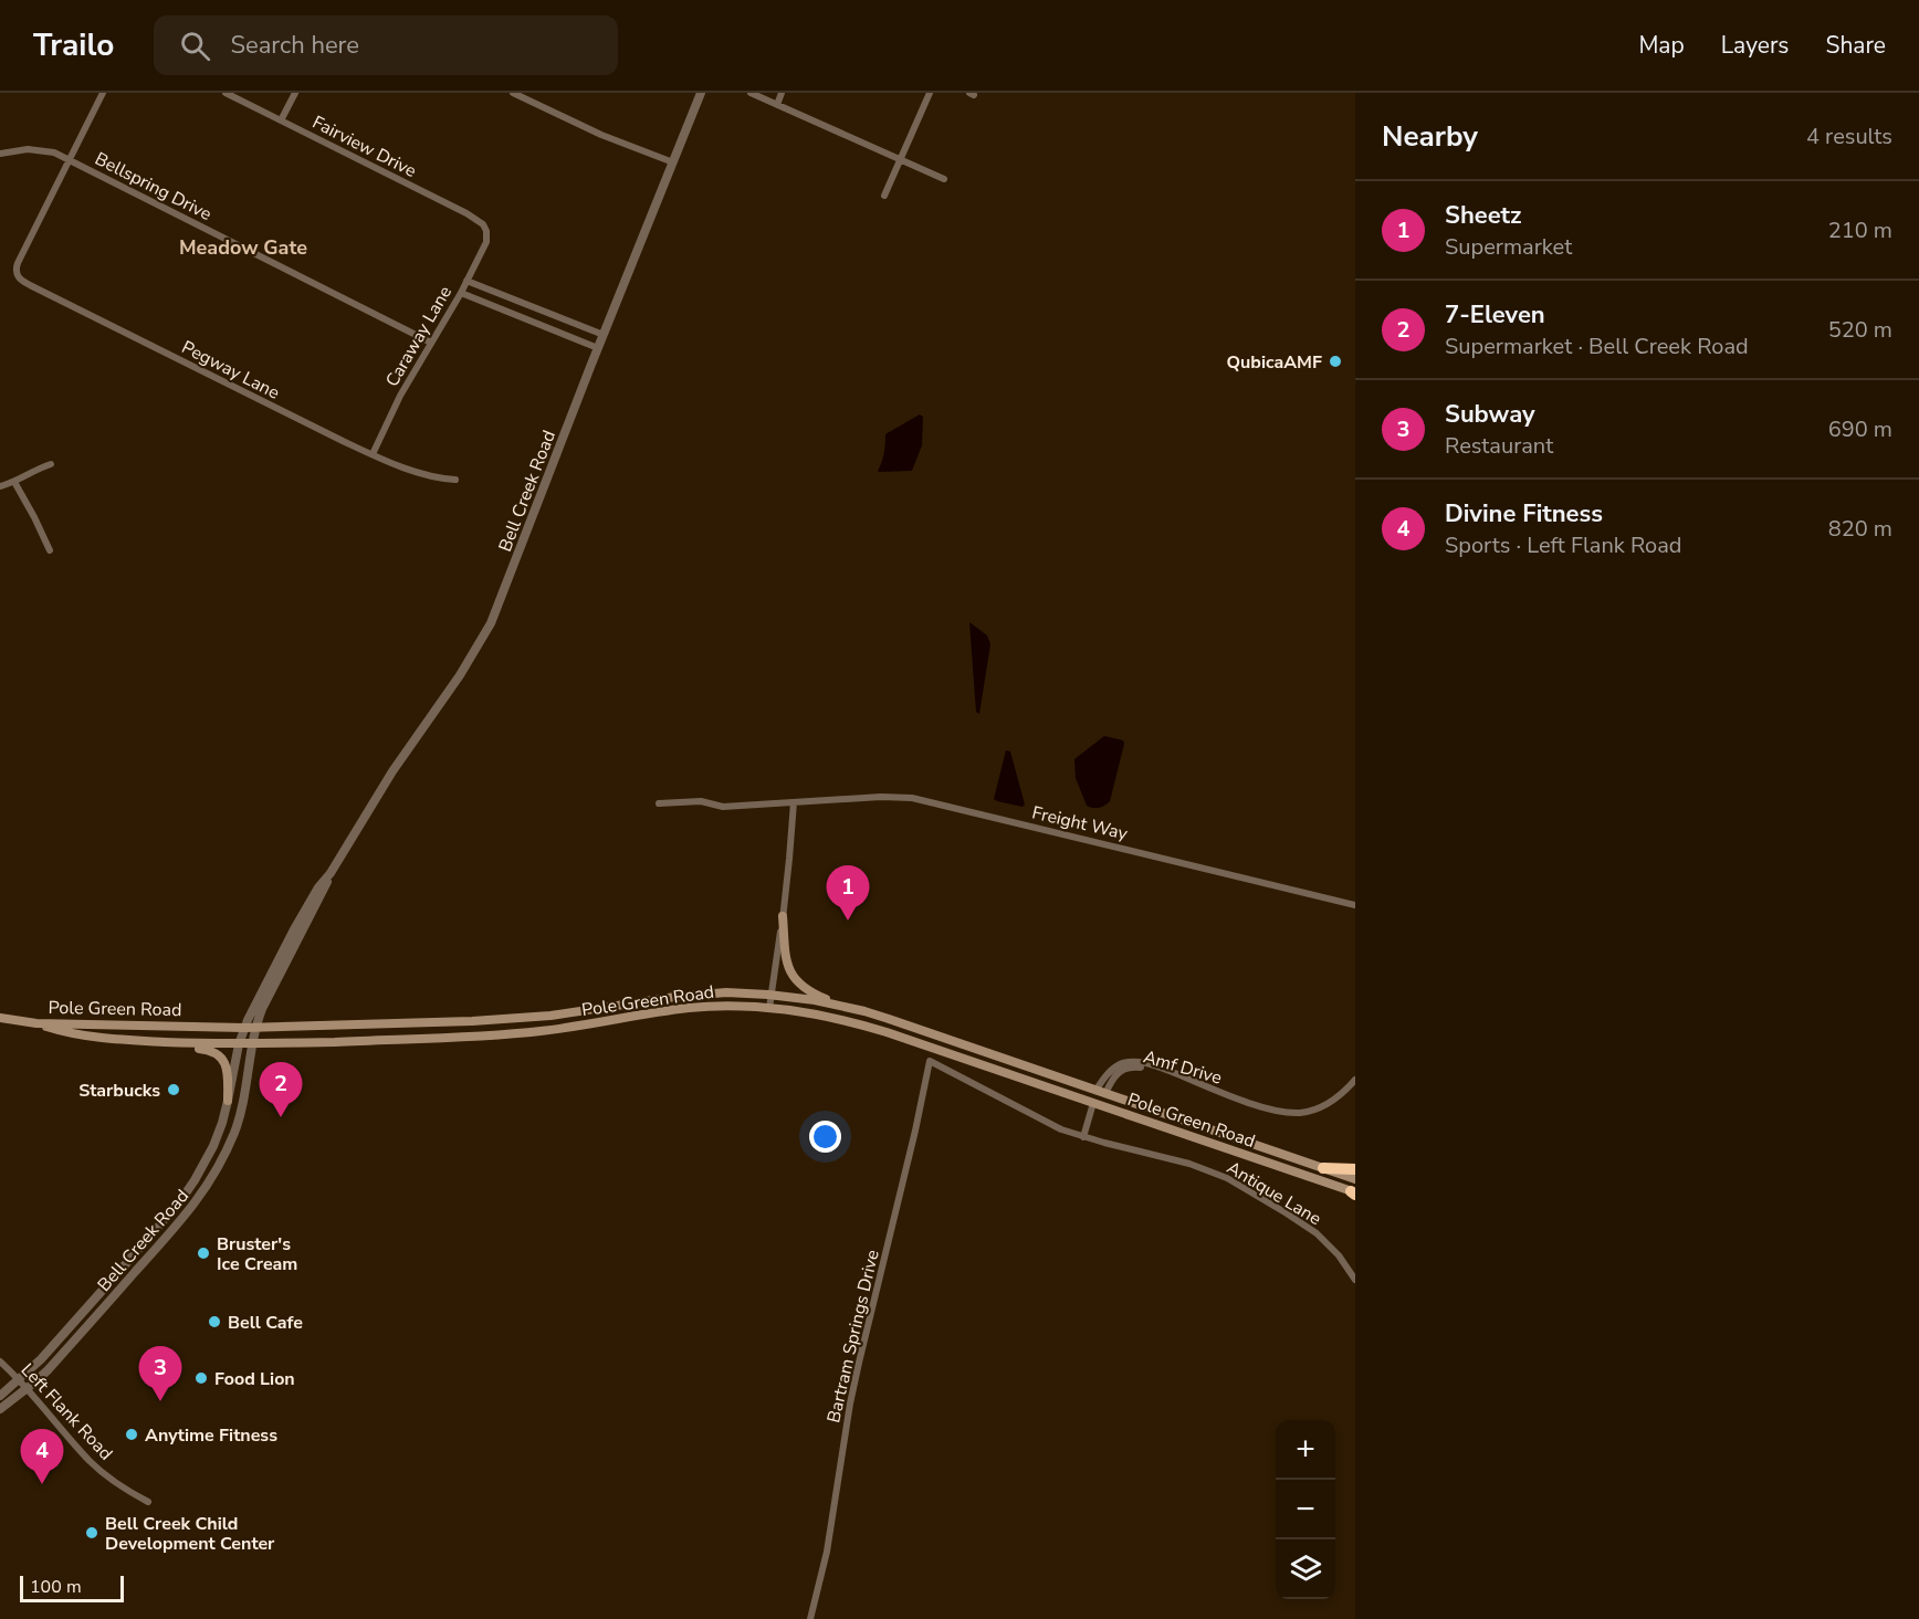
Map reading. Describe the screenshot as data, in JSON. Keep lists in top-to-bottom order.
{
  "streets": {
    "main road": ["Pole Green Road"],
    "street": [
      "Fairview Drive",
      "Bellspring Drive",
      "Caraway Lane",
      "Pegway Lane",
      "Bell Creek Road",
      "Freight Way",
      "Amf Drive",
      "Antique Lane",
      "Bartram Springs Drive",
      "Left Flank Road"
    ]
  },
  "crossings": [
    ["Fairview Drive", "Caraway Lane"],
    ["Bellspring Drive", "Caraway Lane"],
    ["Bellspring Drive", "Pegway Lane"],
    ["Caraway Lane", "Pegway Lane"],
    ["Bell Creek Road", "Pole Green Road"],
    ["Bell Creek Road", "Left Flank Road"],
    ["Pole Green Road", "Amf Drive"],
    ["Antique Lane", "Bartram Springs Drive"]
  ],
  "districts": ["Meadow Gate"],
  "places": [
    "QubicaAMF",
    "Starbucks",
    "Bruster's Ice Cream",
    "Bell Cafe",
    "Food Lion",
    "Anytime Fitness",
    "Bell Creek Child Development Center"
  ],
  "scale_bar": "100 m",
  "page": {
    "header": "Trailo",
    "search": "Search here",
    "nav": ["Map", "Layers", "Share"],
    "heading": ["Nearby", "4 results"],
    "list": [
      {
        "mark": "1",
        "name": "Sheetz",
        "note": "Supermarket",
        "value": "210 m"
      },
      {
        "mark": "2",
        "name": "7-Eleven",
        "note": "Supermarket · Bell Creek Road",
        "value": "520 m"
      },
      {
        "mark": "3",
        "name": "Subway",
        "note": "Restaurant",
        "value": "690 m"
      },
      {
        "mark": "4",
        "name": "Divine Fitness",
        "note": "Sports · Left Flank Road",
        "value": "820 m"
      }
    ],
    "pins": [
      "1",
      "2",
      "3",
      "4"
    ],
    "map_buttons": ["+", "−"],
    "scale": "100 m"
  }
}
